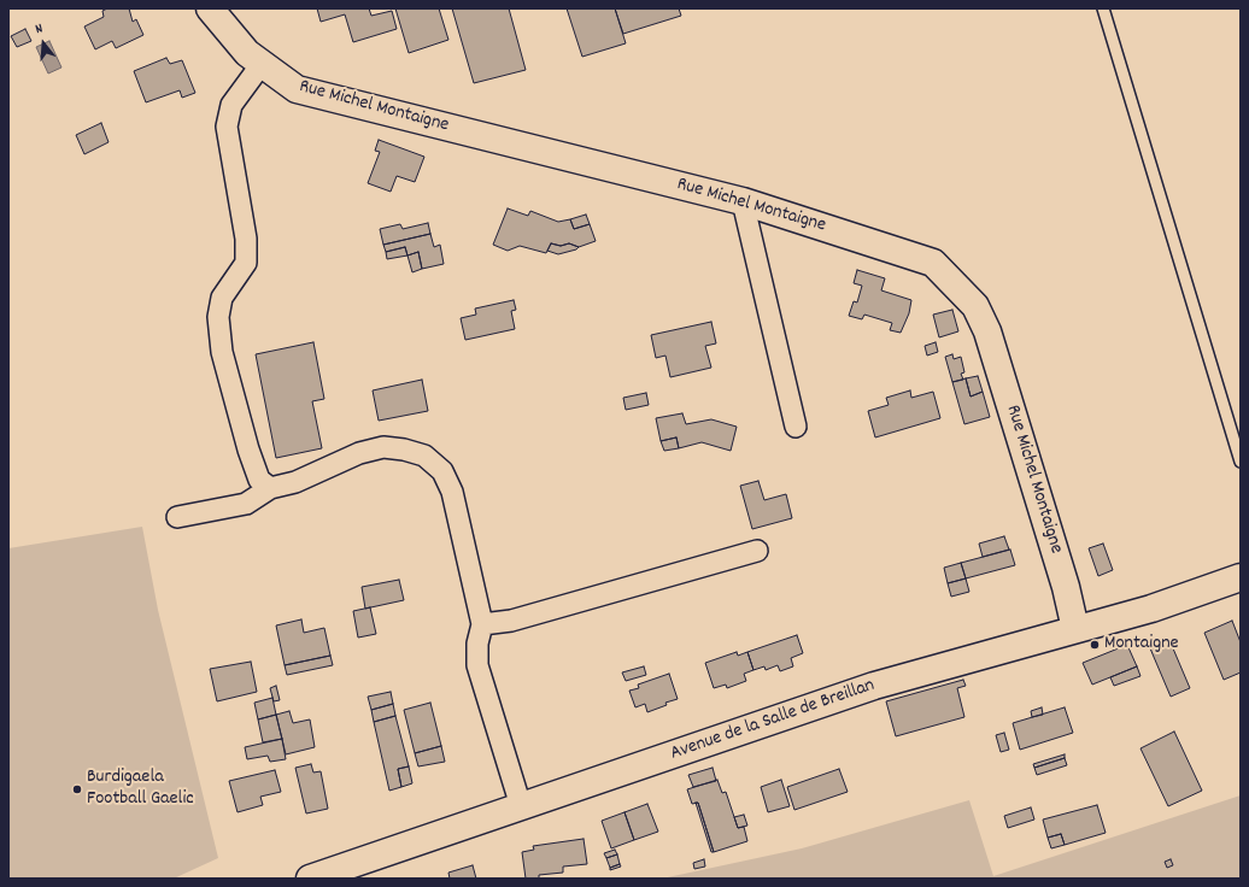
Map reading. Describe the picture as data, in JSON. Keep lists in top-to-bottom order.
{
  "streets": {
    "street": ["Rue Michel Montaigne", "Avenue de la Salle de Breillan"]
  },
  "crossings": [
    ["Rue Michel Montaigne", "Avenue de la Salle de Breillan"]
  ],
  "places": ["Montaigne", "Burdigaela Football Gaelic"],
  "north": "top"
}
